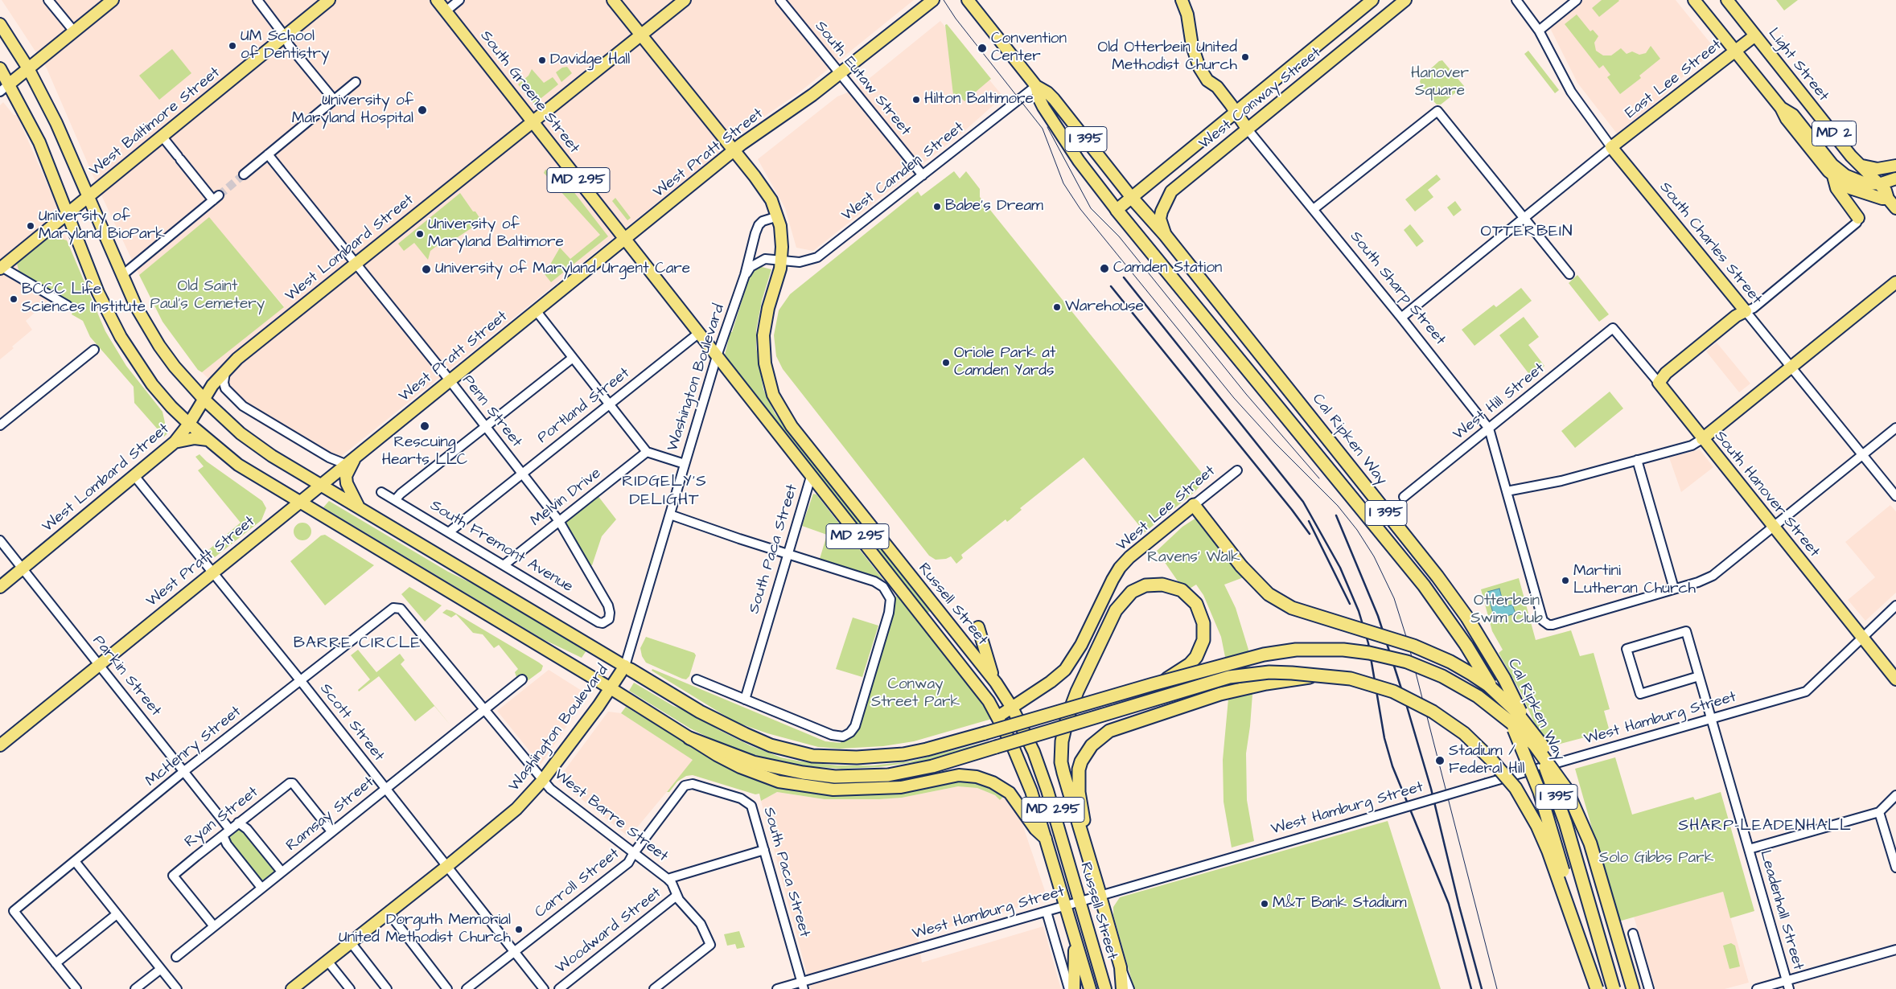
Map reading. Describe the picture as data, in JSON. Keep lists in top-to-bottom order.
{
  "streets": {
    "highway": ["I 395", "Cal Ripken Way"],
    "main road": [
      "Light Street",
      "East Lee Street",
      "South Greene Street",
      "West Conway Street",
      "West Baltimore Street",
      "MD 2",
      "West Pratt Street",
      "MD 295",
      "South Charles Street",
      "West Lombard Street",
      "South Sharp Street",
      "Washington Boulevard",
      "South Hanover Street",
      "West Lee Street",
      "Russell Street"
    ],
    "street": [
      "South Eutaw Street",
      "West Camden Street",
      "West Hill Street",
      "Portland Street",
      "Penn Street",
      "Melvin Drive",
      "South Fremont Avenue",
      "South Paca Street",
      "Parkin Street",
      "West Hamburg Street",
      "Scott Street",
      "McHenry Street",
      "Ramsay Street",
      "West Barre Street",
      "Ryan Street",
      "Carroll Street",
      "Leadenhall Street",
      "Woodward Street"
    ]
  },
  "crossings": [
    ["Light Street", "East Lee Street"],
    ["South Eutaw Street", "West Pratt Street"],
    ["South Eutaw Street", "West Camden Street"],
    ["East Lee Street", "South Charles Street"],
    ["South Greene Street", "West Pratt Street"],
    ["South Greene Street", "West Lombard Street"],
    ["South Greene Street", "Washington Boulevard"],
    ["South Greene Street", "Portland Street"],
    ["South Greene Street", "Russell Street"],
    ["West Conway Street", "I 395"],
    ["West Conway Street", "South Sharp Street"],
    ["West Conway Street", "Cal Ripken Way"],
    ["I 395", "West Camden Street"],
    ["I 395", "Cal Ripken Way"],
    ["West Pratt Street", "MD 295"],
    ["West Pratt Street", "Penn Street"],
    ["West Pratt Street", "Parkin Street"],
    ["West Pratt Street", "Scott Street"],
    ["West Camden Street", "MD 295"],
    ["West Camden Street", "Washington Boulevard"],
    ["West Camden Street", "Russell Street"],
    ["MD 295", "West Lombard Street"],
    ["MD 295", "Washington Boulevard"],
    ["MD 295", "Russell Street"],
    ["West Lombard Street", "Penn Street"],
    ["West Lombard Street", "Parkin Street"],
    ["West Lombard Street", "Scott Street"],
    ["South Sharp Street", "West Hill Street"],
    ["Washington Boulevard", "Russell Street"],
    ["Washington Boulevard", "Scott Street"],
    ["Washington Boulevard", "West Barre Street"],
    ["West Hill Street", "South Hanover Street"],
    ["Portland Street", "Penn Street"],
    ["Portland Street", "South Fremont Avenue"],
    ["Penn Street", "Melvin Drive"],
    ["Penn Street", "South Fremont Avenue"],
    ["South Hanover Street", "West Hamburg Street"],
    ["Melvin Drive", "South Fremont Avenue"],
    ["West Lee Street", "Russell Street"],
    ["South Paca Street", "Russell Street"],
    ["South Paca Street", "West Hamburg Street"],
    ["South Paca Street", "West Barre Street"],
    ["South Paca Street", "Carroll Street"],
    ["Russell Street", "West Hamburg Street"],
    ["Parkin Street", "McHenry Street"],
    ["Parkin Street", "Ryan Street"],
    ["West Hamburg Street", "Leadenhall Street"],
    ["Scott Street", "McHenry Street"],
    ["Scott Street", "Ramsay Street"],
    ["Scott Street", "Carroll Street"],
    ["McHenry Street", "West Barre Street"],
    ["Ramsay Street", "West Barre Street"],
    ["Ramsay Street", "Ryan Street"],
    ["West Barre Street", "Carroll Street"]
  ],
  "districts": [
    "OTTERBEIN",
    "RIDGELY'S DELIGHT",
    "BARRE CIRCLE",
    "SHARP-LEADENHALL"
  ],
  "parks": [
    "Hanover Square",
    "Old Saint Paul's Cemetery",
    "Ravens' Walk",
    "Otterbein Swim Club",
    "Conway Street Park",
    "Solo Gibbs Park"
  ],
  "places": [
    "UM School of Dentistry",
    "Convention Center",
    "Old Otterbein United Methodist Church",
    "Davidge Hall",
    "Hilton Baltimore",
    "University of Maryland Hospital",
    "Babe's Dream",
    "University of Maryland BioPark",
    "University of Maryland Baltimore",
    "Camden Station",
    "University of Maryland Urgent Care",
    "BCCC Life Sciences Institute",
    "Warehouse",
    "Oriole Park at Camden Yards",
    "Rescuing Hearts LLC",
    "Martini Lutheran Church",
    "Stadium / Federal Hill",
    "M&T Bank Stadium",
    "Dorguth Memorial United Methodist Church"
  ]
}
